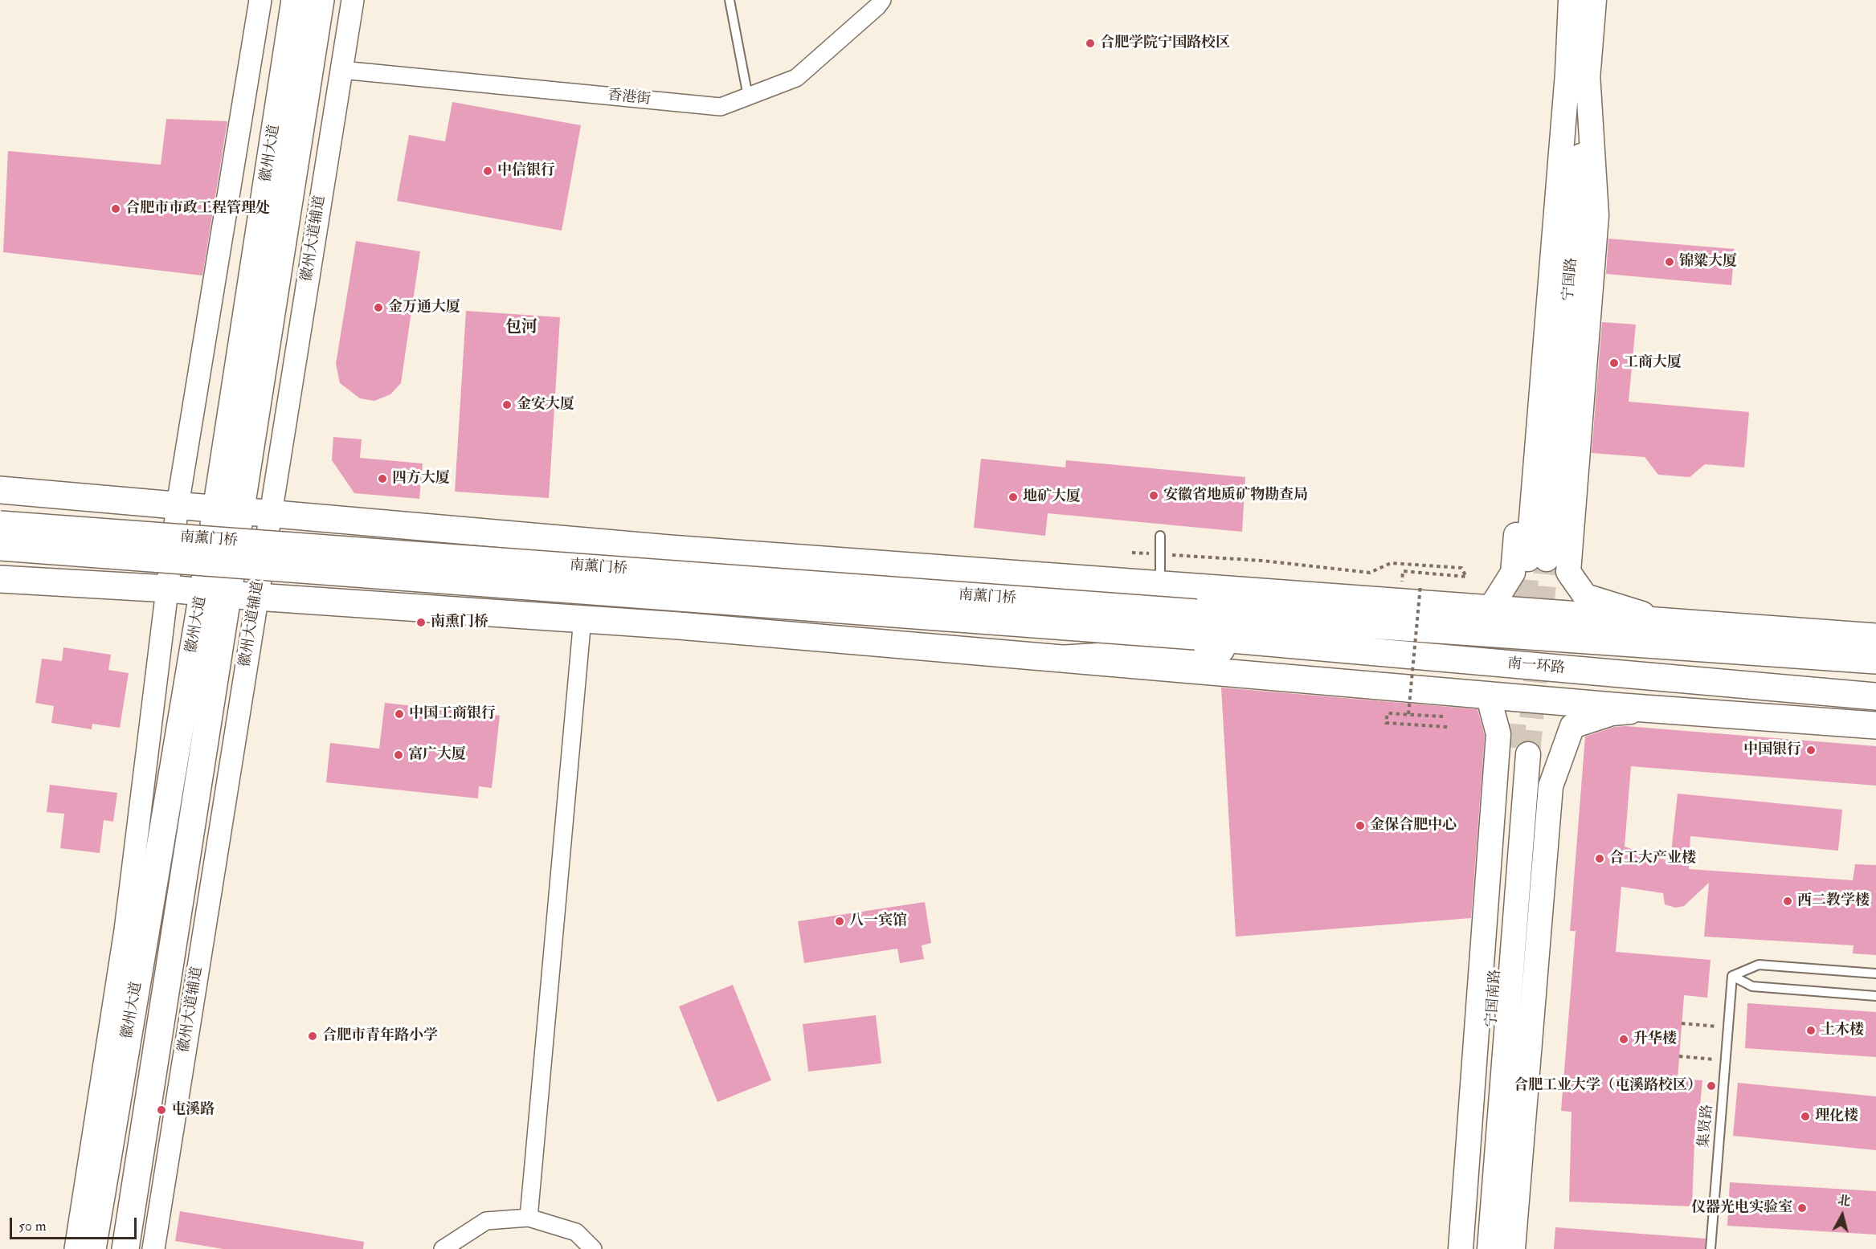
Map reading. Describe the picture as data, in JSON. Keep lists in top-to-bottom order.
{
  "streets": {
    "main road": [
      "徽州大道",
      "宁国路",
      "南薰门桥",
      "南一环路",
      "宁国南路"
    ],
    "street": ["香港街", "徽州大道辅道"],
    "lane": ["集贤路"]
  },
  "crossings": [
    ["香港街", "徽州大道辅道"],
    ["南薰门桥", "南一环路"]
  ],
  "districts": ["包河"],
  "places": [
    "合肥学院宁国路校区",
    "中信银行",
    "合肥市市政工程管理处",
    "锦粱大厦",
    "金万通大厦",
    "工商大厦",
    "金安大厦",
    "四方大厦",
    "安徽省地质矿物勘查局",
    "地矿大厦",
    "南熏门桥",
    "中国工商银行",
    "中国银行",
    "富广大厦",
    "金保合肥中心",
    "合工大产业楼",
    "西二教学楼",
    "八一宾馆",
    "土木楼",
    "合肥市青年路小学",
    "升华楼",
    "合肥工业大学（屯溪路校区）",
    "屯溪路",
    "理化楼",
    "仪器光电实验室"
  ],
  "scale_bar": "50 m",
  "north": "top"
}
